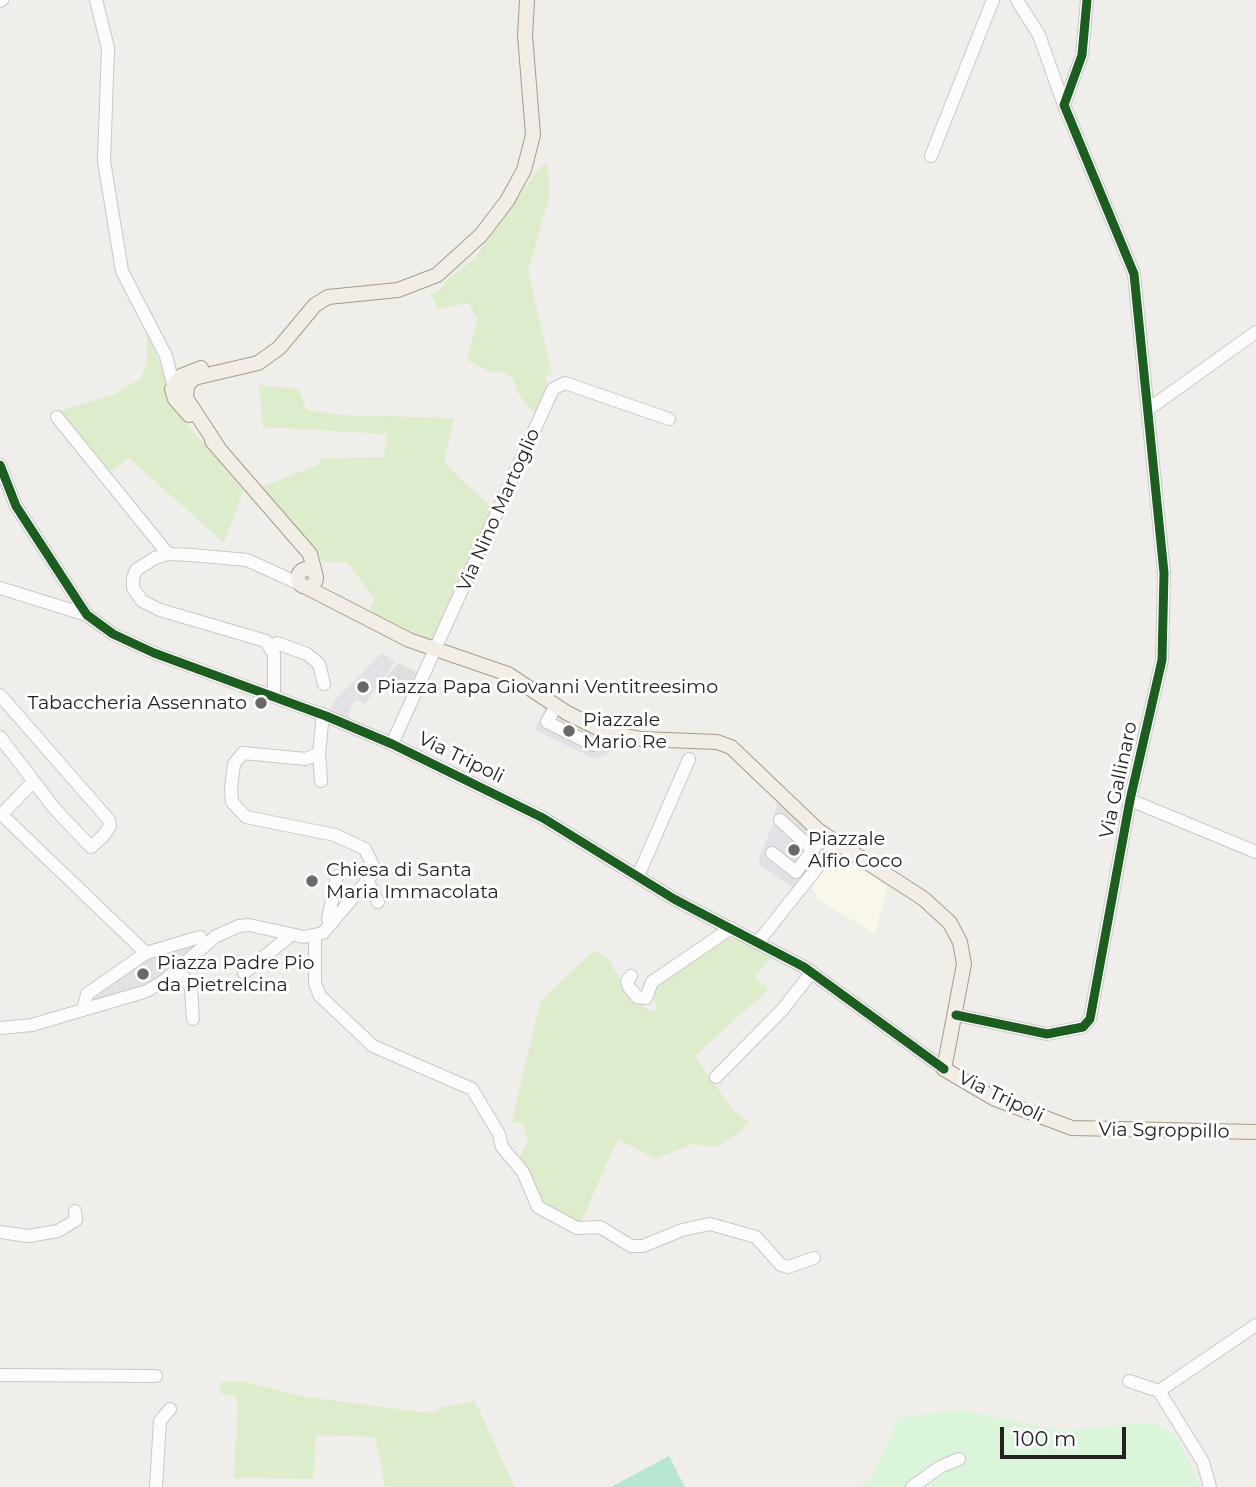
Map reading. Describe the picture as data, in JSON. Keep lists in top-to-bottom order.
{
  "streets": {
    "main road": ["Via Tripoli", "Via Sgroppillo"],
    "street": ["Via Nino Martoglio", "Via Gallinaro"]
  },
  "crossings": [
    ["Via Nino Martoglio", "Via Tripoli"],
    ["Via Tripoli", "Via Sgroppillo"]
  ],
  "places": [
    "Piazza Papa Giovanni Ventitreesimo",
    "Tabaccheria Assennato",
    "Piazzale Mario Re",
    "Piazzale Alfio Coco",
    "Chiesa di Santa Maria Immacolata",
    "Piazza Padre Pio da Pietrelcina"
  ],
  "scale_bar": "100 m"
}
